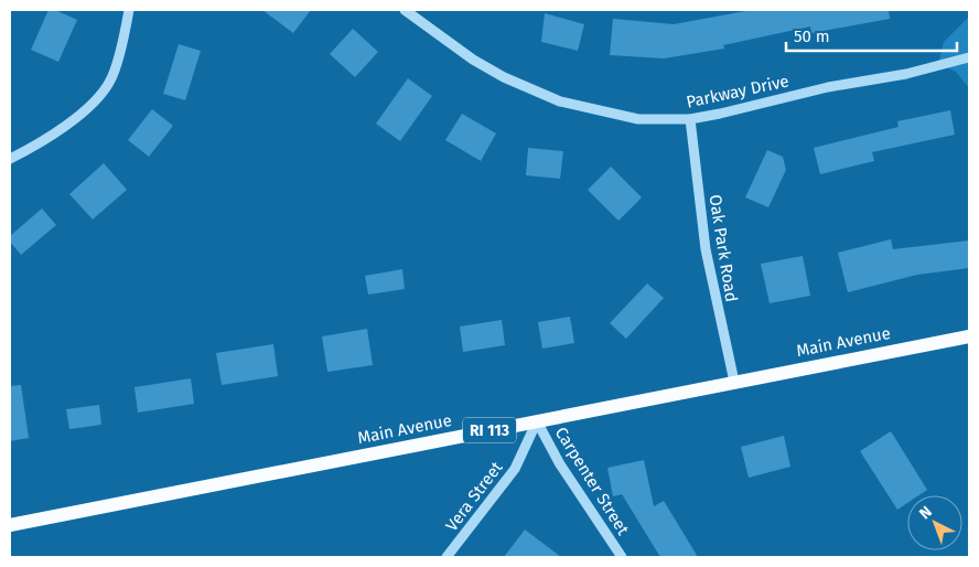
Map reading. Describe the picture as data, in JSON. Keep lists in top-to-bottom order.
{
  "streets": {
    "main road": ["Main Avenue", "RI 113"],
    "street": [
      "Parkway Drive",
      "Oak Park Road",
      "Carpenter Street",
      "Vera Street"
    ]
  },
  "crossings": [
    ["Parkway Drive", "Oak Park Road"],
    ["Oak Park Road", "Main Avenue"],
    ["Main Avenue", "Carpenter Street"],
    ["Main Avenue", "Vera Street"],
    ["Carpenter Street", "Vera Street"]
  ],
  "scale_bar": "50 m",
  "north": "top left"
}
